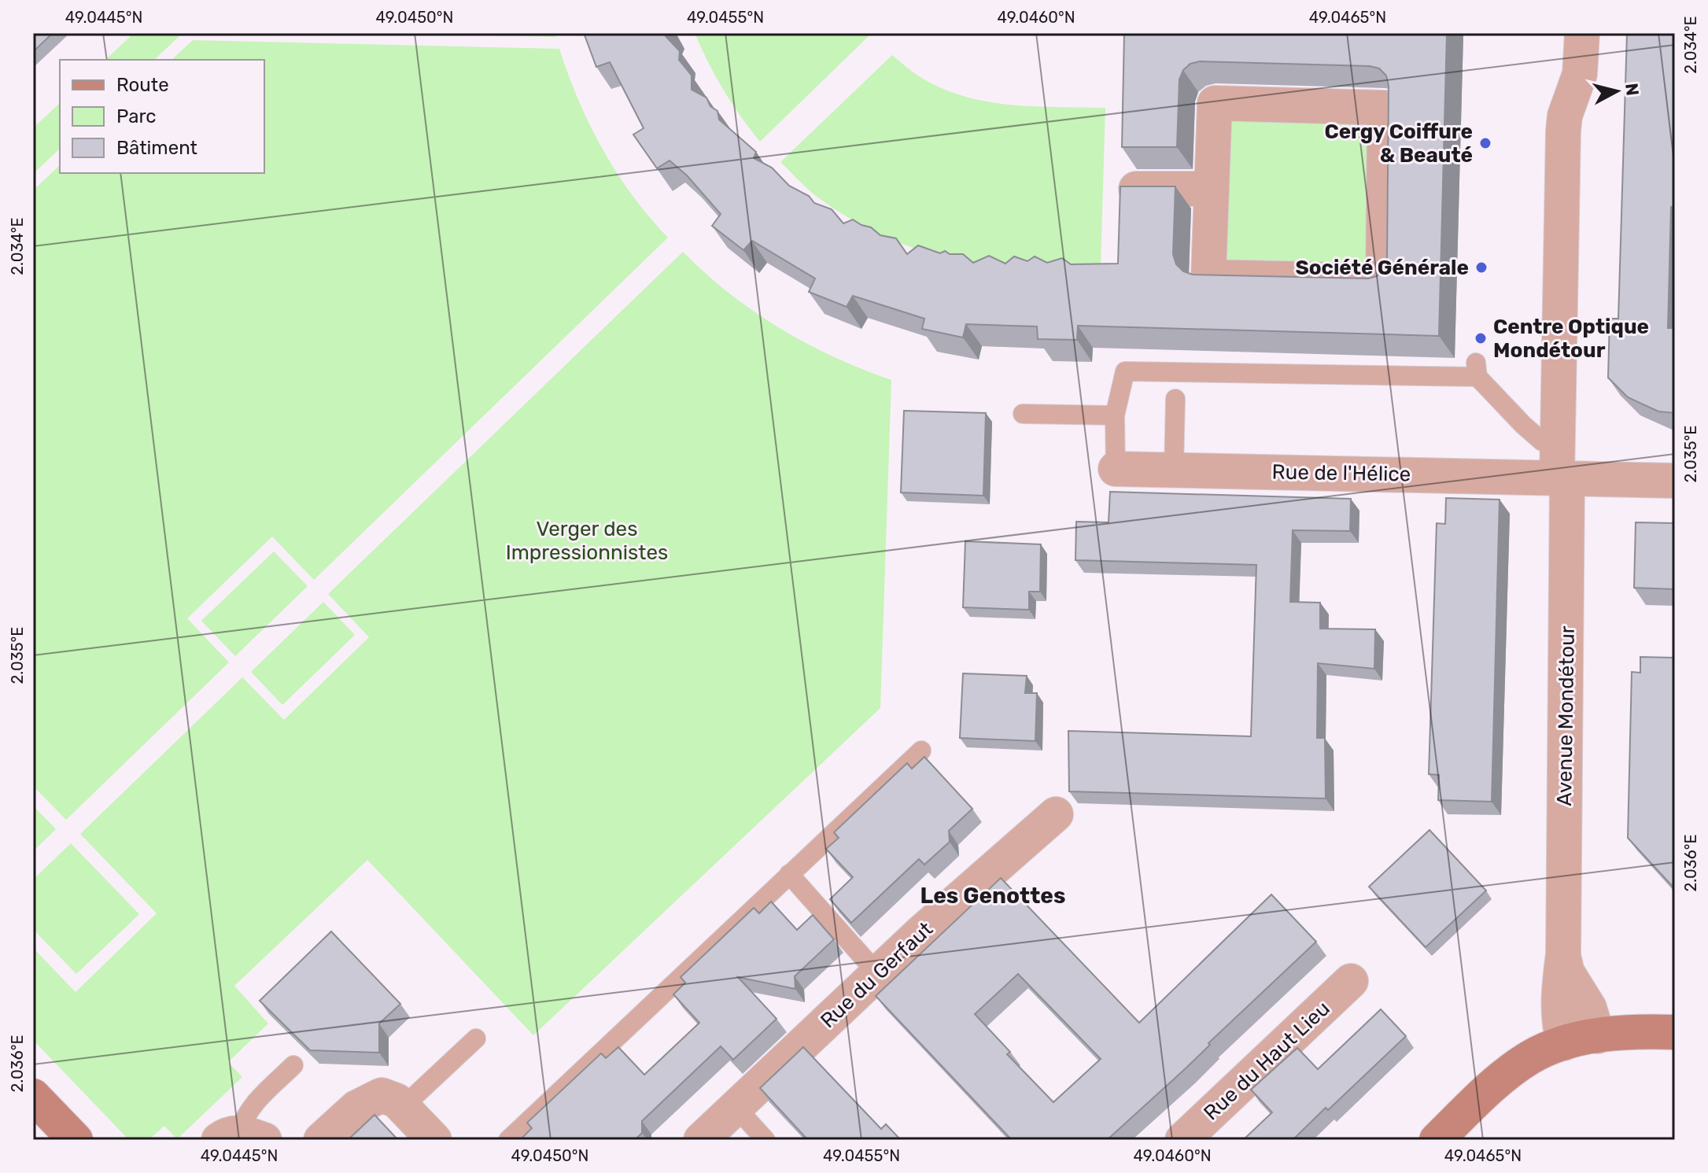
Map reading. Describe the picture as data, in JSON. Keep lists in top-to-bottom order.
{
  "streets": {
    "street": [
      "Rue de l'Hélice",
      "Avenue Mondétour",
      "Rue du Gerfaut",
      "Rue du Haut Lieu"
    ]
  },
  "crossings": [
    ["Rue de l'Hélice", "Avenue Mondétour"]
  ],
  "districts": ["Les Genottes"],
  "parks": ["Verger des Impressionnistes"],
  "places": ["Cergy Coiffure & Beauté", "Société Générale", "Centre Optique Mondétour"],
  "legend": ["Route", "Parc", "Bâtiment"],
  "north": "right",
  "coordinates": [
    "49.0445°N",
    "49.0450°N",
    "49.0455°N",
    "49.0460°N",
    "49.0465°N",
    "2.034°E",
    "2.035°E",
    "2.036°E"
  ]
}
